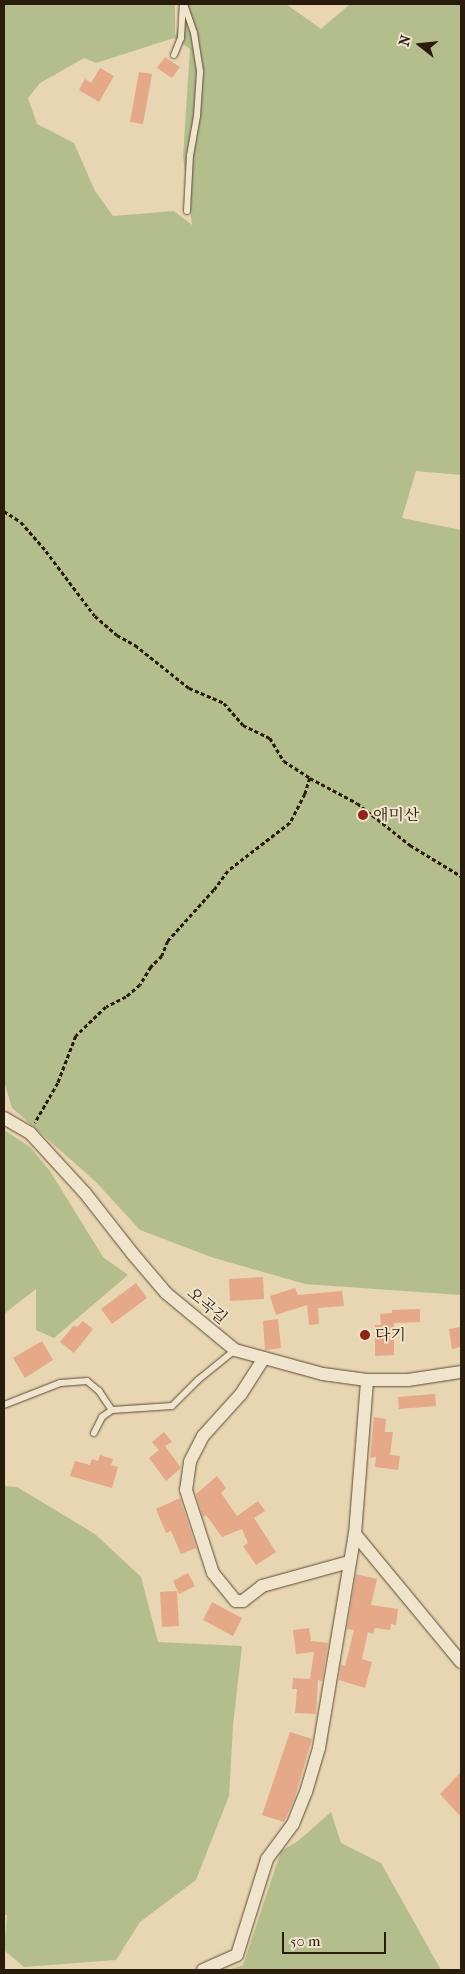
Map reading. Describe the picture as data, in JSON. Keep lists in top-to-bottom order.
{
  "streets": {
    "street": ["오곡길"]
  },
  "places": ["애미산", "다기"],
  "scale_bar": "50 m",
  "north": "left"
}
